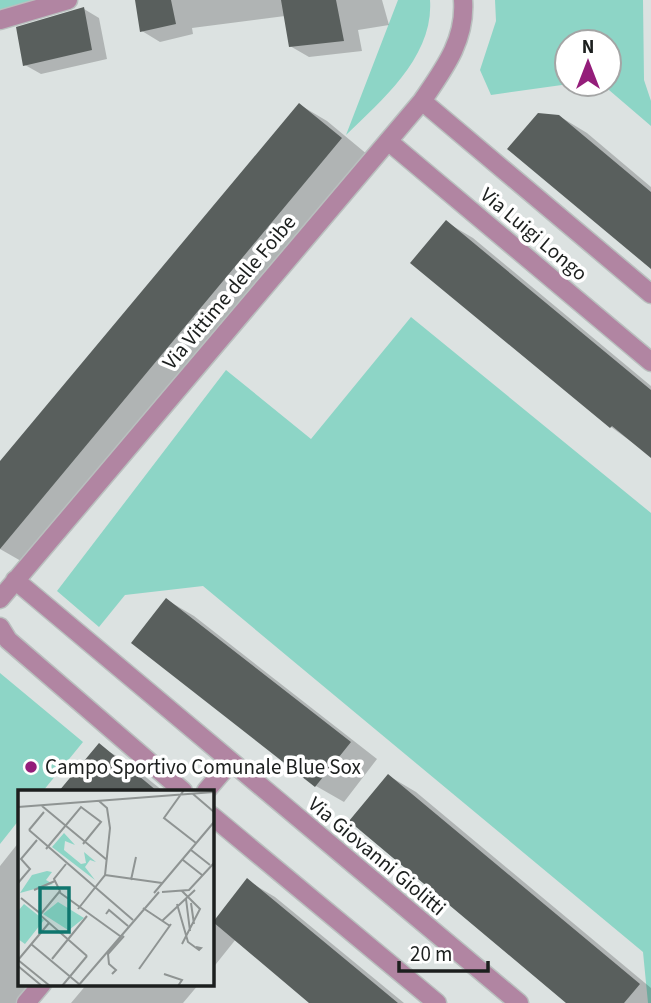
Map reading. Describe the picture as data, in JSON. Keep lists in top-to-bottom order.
{
  "streets": {
    "street": ["Via Luigi Longo", "Via Vittime delle Foibe", "Via Giovanni Giolitti"]
  },
  "crossings": [
    ["Via Luigi Longo", "Via Vittime delle Foibe"],
    ["Via Vittime delle Foibe", "Via Giovanni Giolitti"]
  ],
  "places": ["Campo Sportivo Comunale Blue Sox"],
  "scale_bar": "20 m",
  "north": "top"
}
